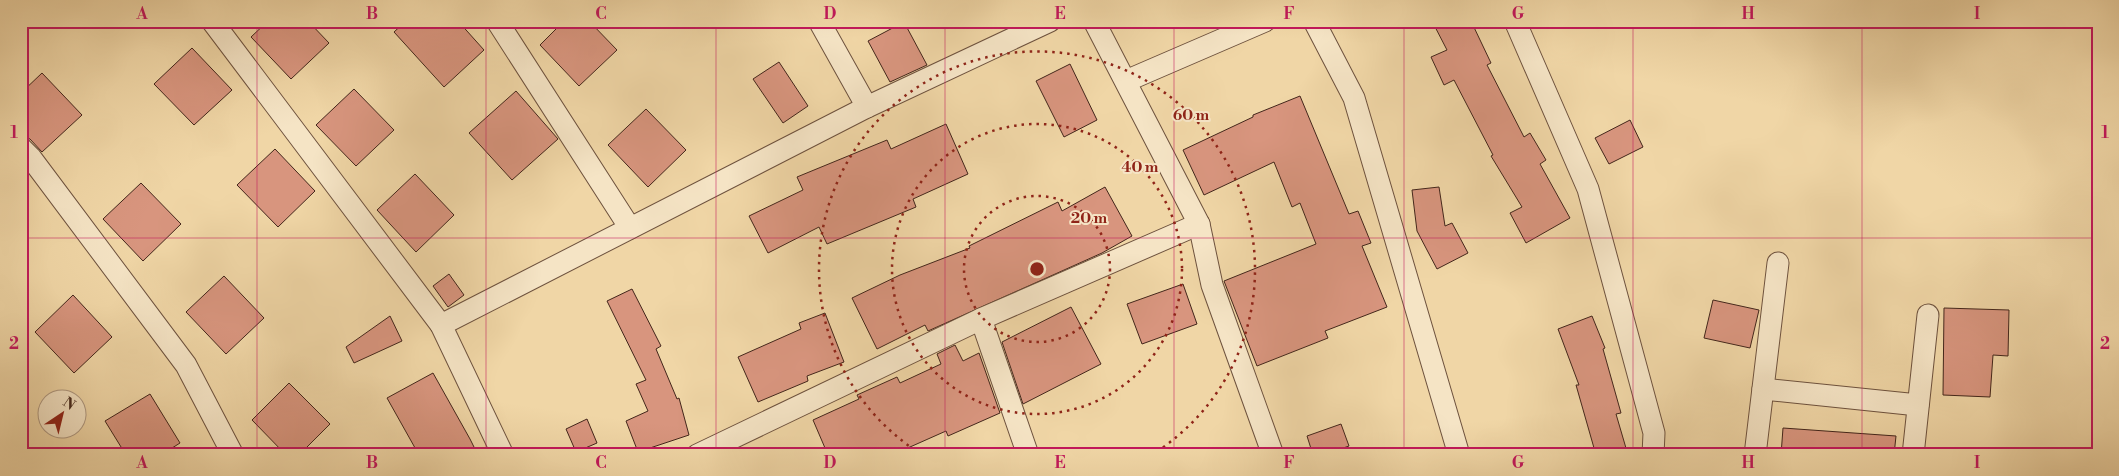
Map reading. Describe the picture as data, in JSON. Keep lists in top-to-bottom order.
{
  "north": "top right",
  "grid": {
    "columns": [
      "A",
      "B",
      "C",
      "D",
      "E",
      "F",
      "G",
      "H",
      "I"
    ],
    "rows": ["1", "2"]
  },
  "rings": ["60 m", "40 m", "20 m"]
}
